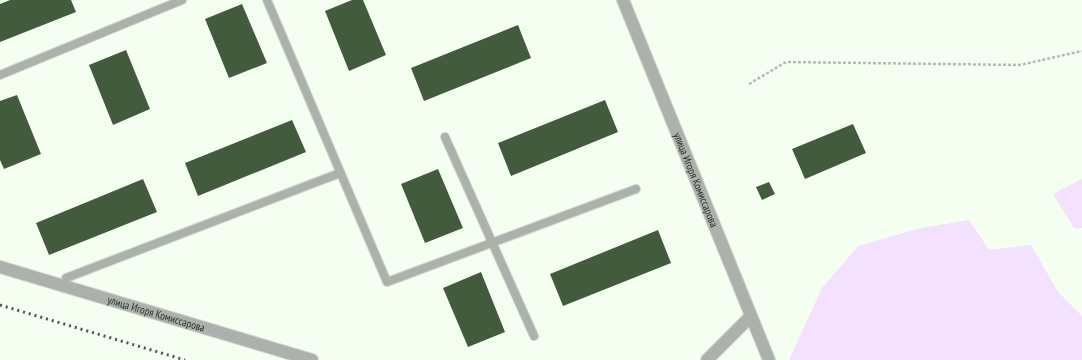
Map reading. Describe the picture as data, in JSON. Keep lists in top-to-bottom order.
{
  "streets": {
    "street": ["улица Игоря Комиссарова"]
  }
}
